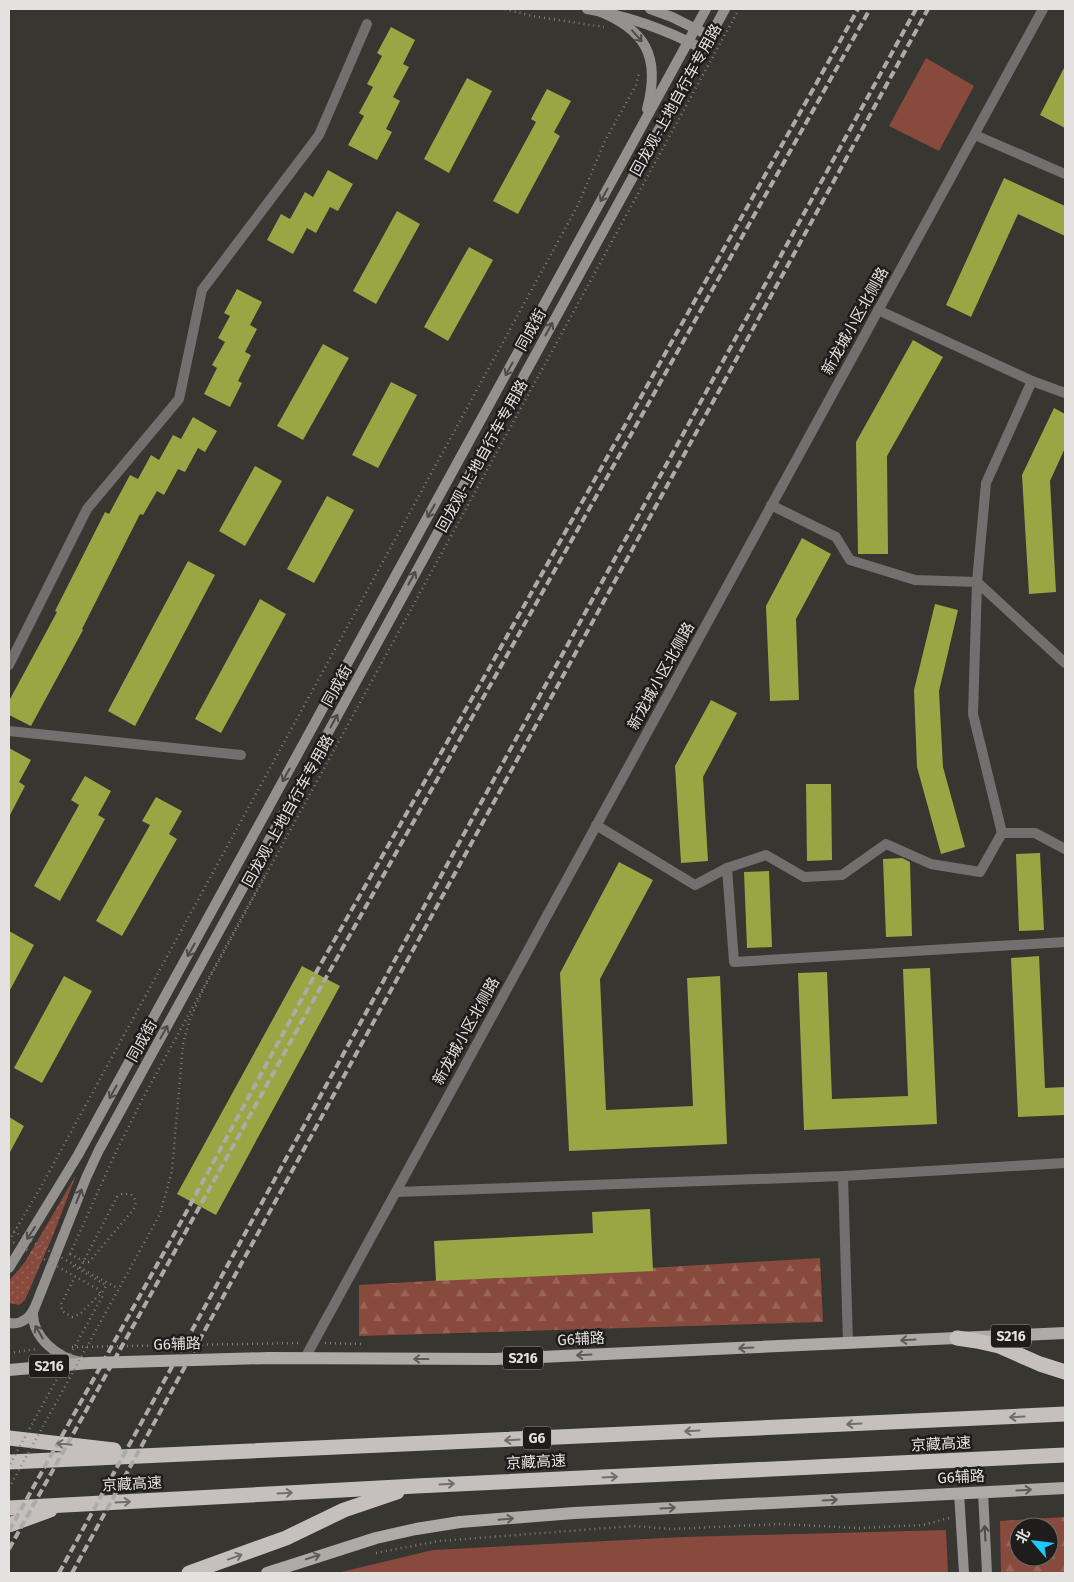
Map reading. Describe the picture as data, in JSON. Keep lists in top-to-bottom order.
{
  "streets": {
    "highway": ["G6", "京藏高速"],
    "main road": ["同成街", "S216", "G6辅路"],
    "street": ["新龙城小区北侧路"],
    "path": ["回龙观-上地自行车专用路"]
  },
  "crossings": [
    ["新龙城小区北侧路", "G6辅路"],
    ["同成街", "G6辅路"]
  ],
  "north": "top left"
}
